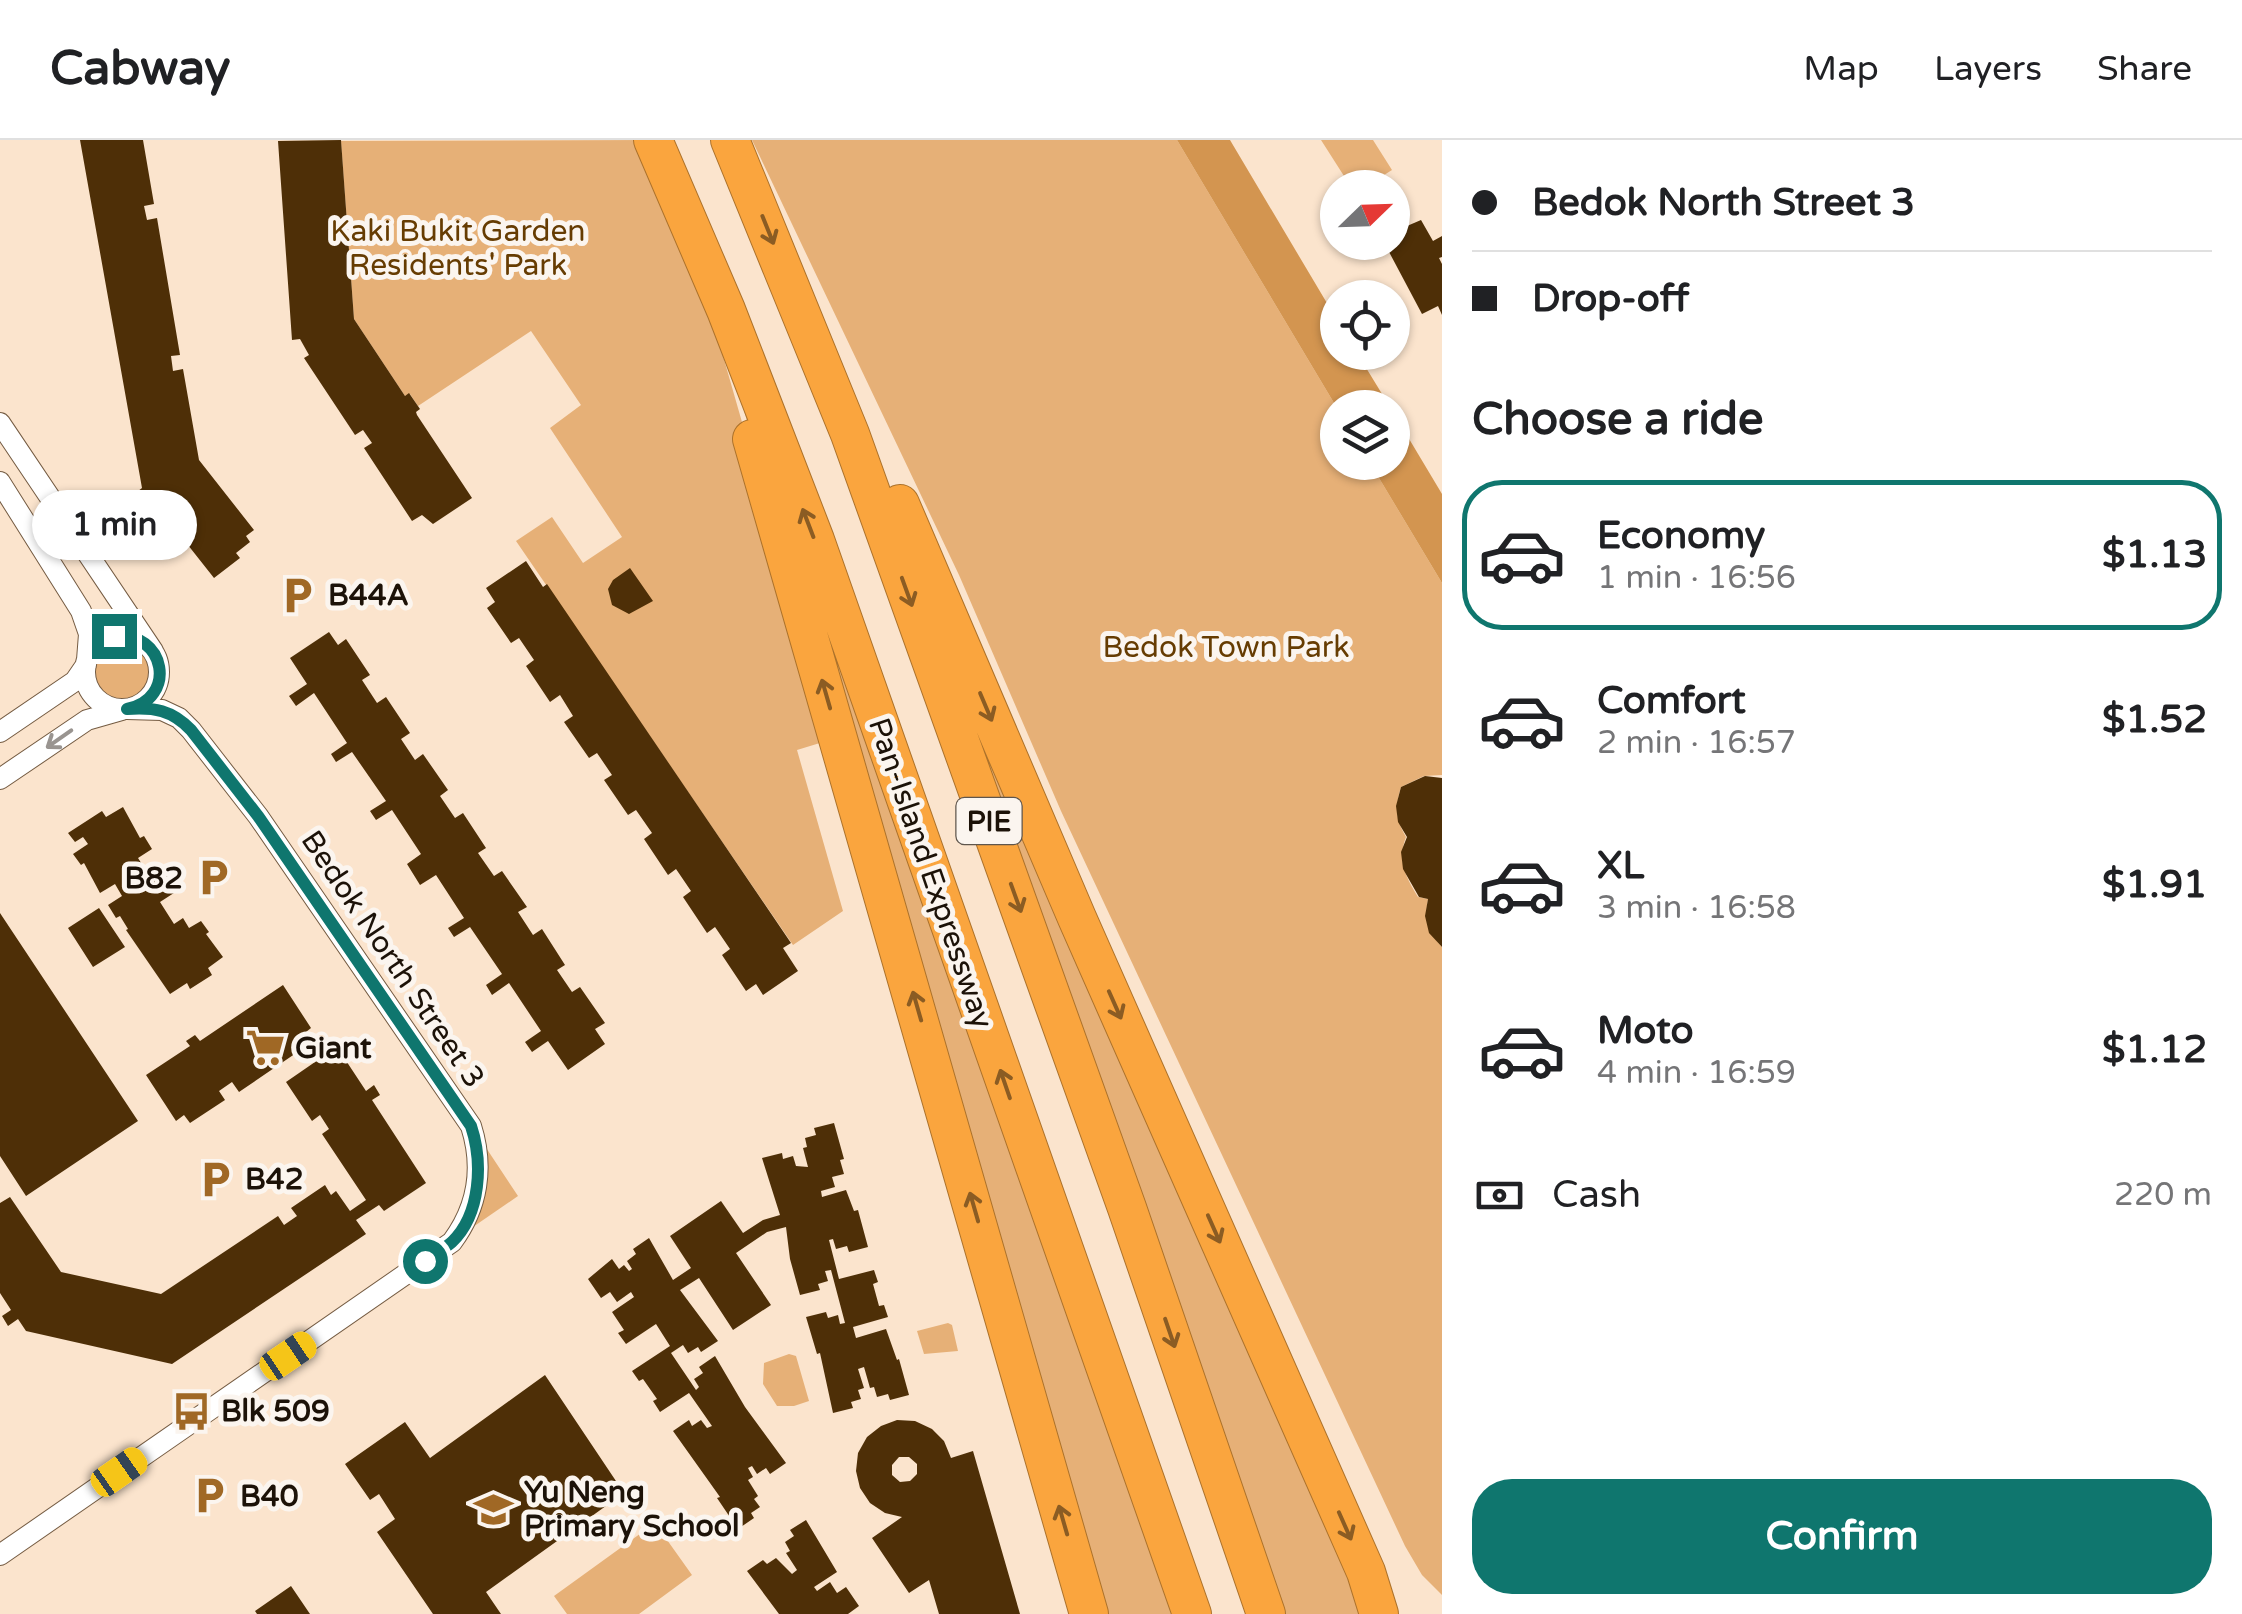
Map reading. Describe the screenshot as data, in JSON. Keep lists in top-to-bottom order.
{
  "streets": {
    "highway": ["PIE", "Pan-Island Expressway"],
    "street": ["Bedok North Street 3"]
  },
  "parks": ["Kaki Bukit Garden Residents' Park", "Bedok Town Park"],
  "places": {
    "parking": [
      "B44A",
      "B82",
      "B42",
      "B40"
    ],
    "supermarket": ["Giant"],
    "bus stop": ["Blk 509"],
    "school or university": ["Yu Neng Primary School"]
  },
  "north": "top right",
  "page": {
    "header": "Cabway",
    "nav": ["Map", "Layers", "Share"],
    "banner": ["Bedok North Street 3", "Drop-off"],
    "heading": "Choose a ride",
    "list": [
      {
        "name": "Economy",
        "note": "1 min · 16:56",
        "value": "$1.13"
      },
      {
        "name": "Comfort",
        "note": "2 min · 16:57",
        "value": "$1.52"
      },
      {
        "name": "XL",
        "note": "3 min · 16:58",
        "value": "$1.91"
      },
      {
        "name": "Moto",
        "note": "4 min · 16:59",
        "value": "$1.12"
      }
    ],
    "bubble": "1 min",
    "pay": ["Cash", "220 m"],
    "buttons": "Confirm"
  }
}
